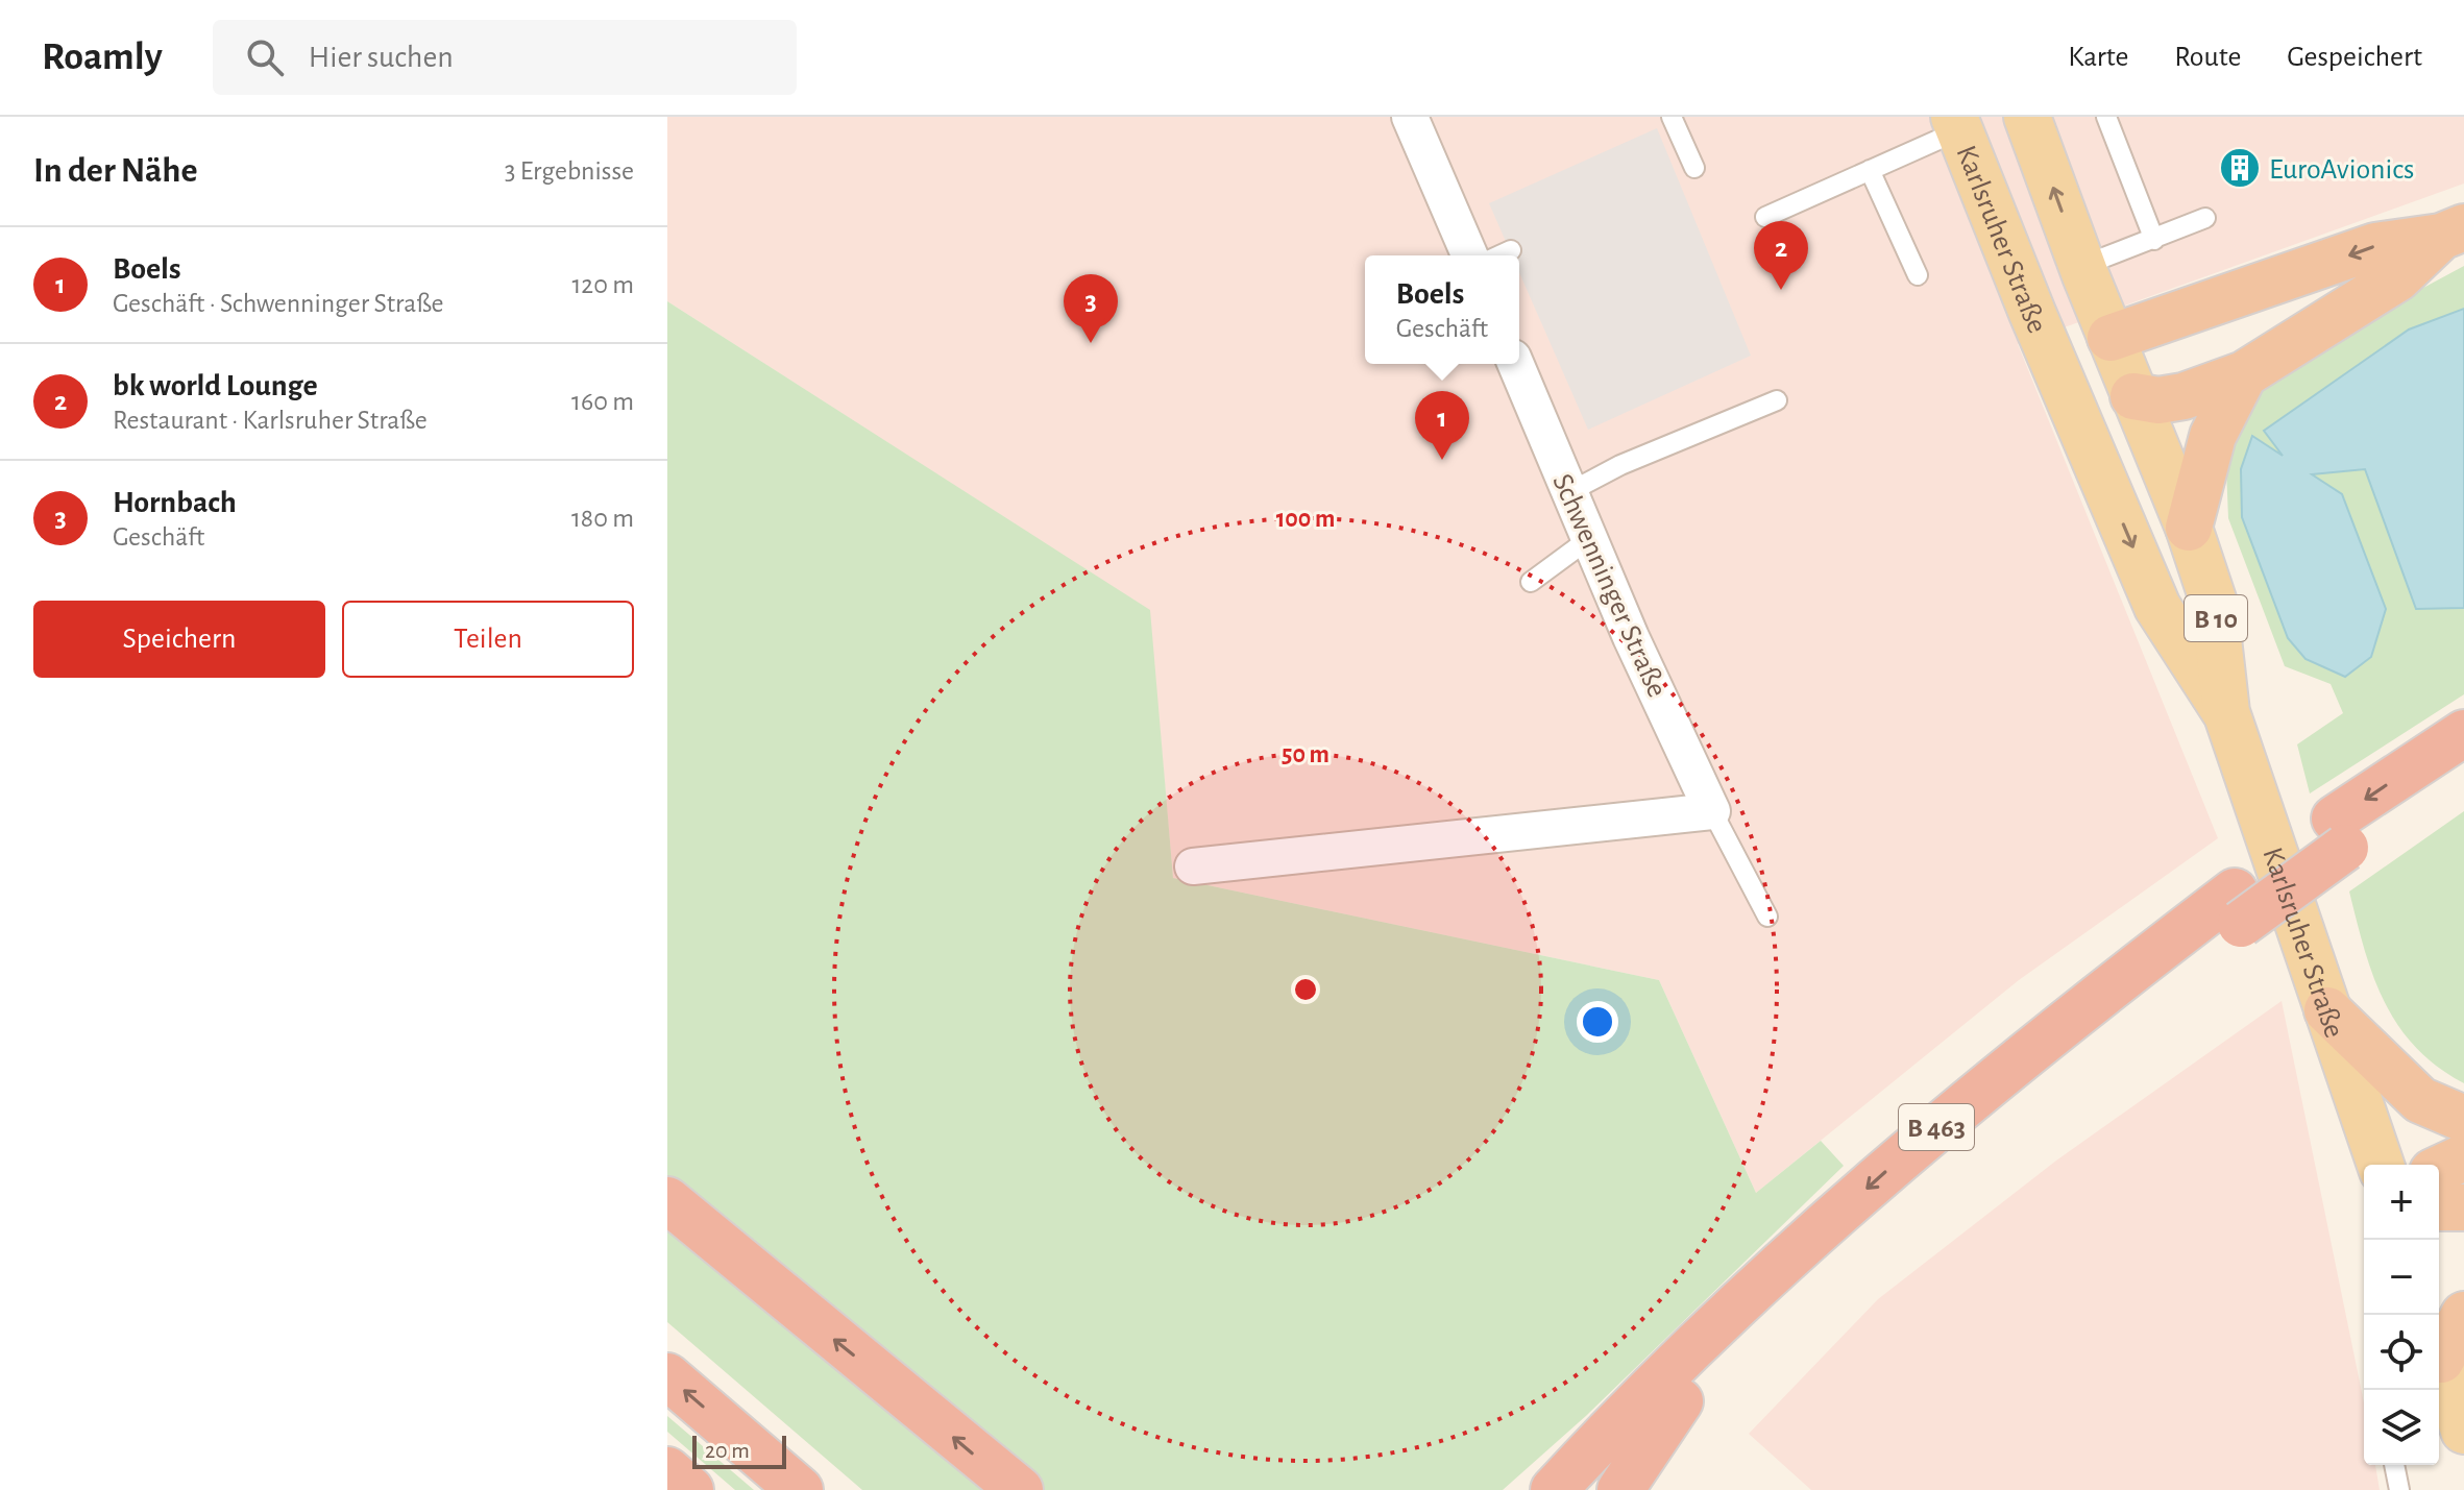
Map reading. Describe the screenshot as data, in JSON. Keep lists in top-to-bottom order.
{
  "streets": {
    "highway": ["B 463"],
    "main road": ["Karlsruher Straße", "B 10"],
    "street": ["Schwenninger Straße"]
  },
  "places": {
    "building": ["EuroAvionics"]
  },
  "scale_bar": "20 m",
  "page": {
    "header": "Roamly",
    "search": "Hier suchen",
    "nav": ["Karte", "Route", "Gespeichert"],
    "heading": ["In der Nähe", "3 Ergebnisse"],
    "pins": ["2", "3", "1"],
    "list": [
      {
        "mark": "1",
        "name": "Boels",
        "note": "Geschäft · Schwenninger Straße",
        "value": "120 m"
      },
      {
        "mark": "2",
        "name": "bk world Lounge",
        "note": "Restaurant · Karlsruher Straße",
        "value": "160 m"
      },
      {
        "mark": "3",
        "name": "Hornbach",
        "note": "Geschäft",
        "value": "180 m"
      }
    ],
    "popup": ["Boels", "Geschäft"],
    "buttons": ["Speichern", "Teilen"],
    "map_buttons": ["+", "−"],
    "scale": "20 m"
  },
  "rings": ["100 m", "50 m"]
}
